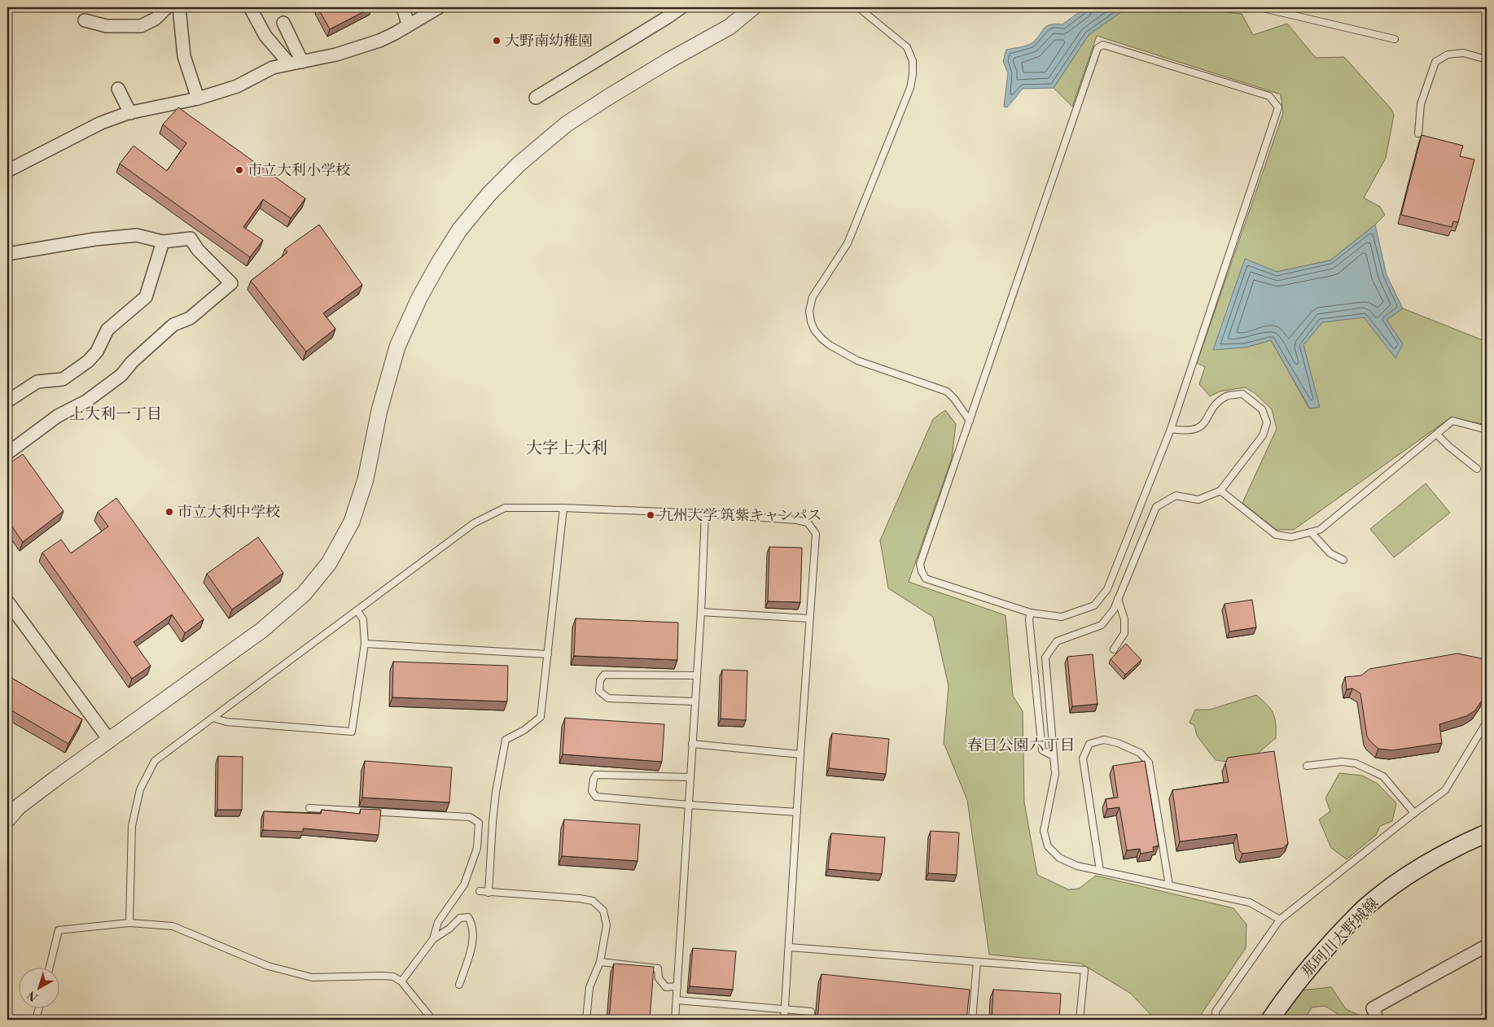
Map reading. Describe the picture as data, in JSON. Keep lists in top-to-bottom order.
{
  "streets": {
    "main road": ["那珂川大野城線"]
  },
  "districts": ["上大利一丁目", "大字上大利", "春日公園六丁目"],
  "places": [
    "大野南幼稚園",
    "市立大利小学校",
    "市立大利中学校",
    "九州大学 筑紫キャンパス"
  ],
  "north": "bottom left"
}
